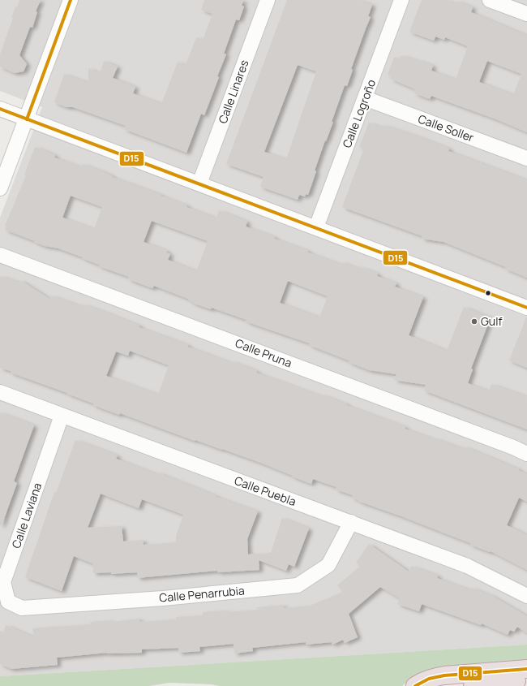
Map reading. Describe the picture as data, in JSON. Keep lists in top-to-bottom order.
{
  "streets": {
    "street": [
      "Calle Linares",
      "Calle Logroño",
      "Calle Soller",
      "Calle Pruna",
      "Calle Puebla",
      "Calle Laviana",
      "Calle Penarrubia"
    ]
  },
  "crossings": [
    ["Calle Logroño", "Calle Soller"],
    ["Calle Puebla", "Calle Laviana"],
    ["Calle Puebla", "Calle Penarrubia"],
    ["Calle Laviana", "Calle Penarrubia"]
  ],
  "places": ["Gulf"],
  "lines": ["transit line D15"]
}
